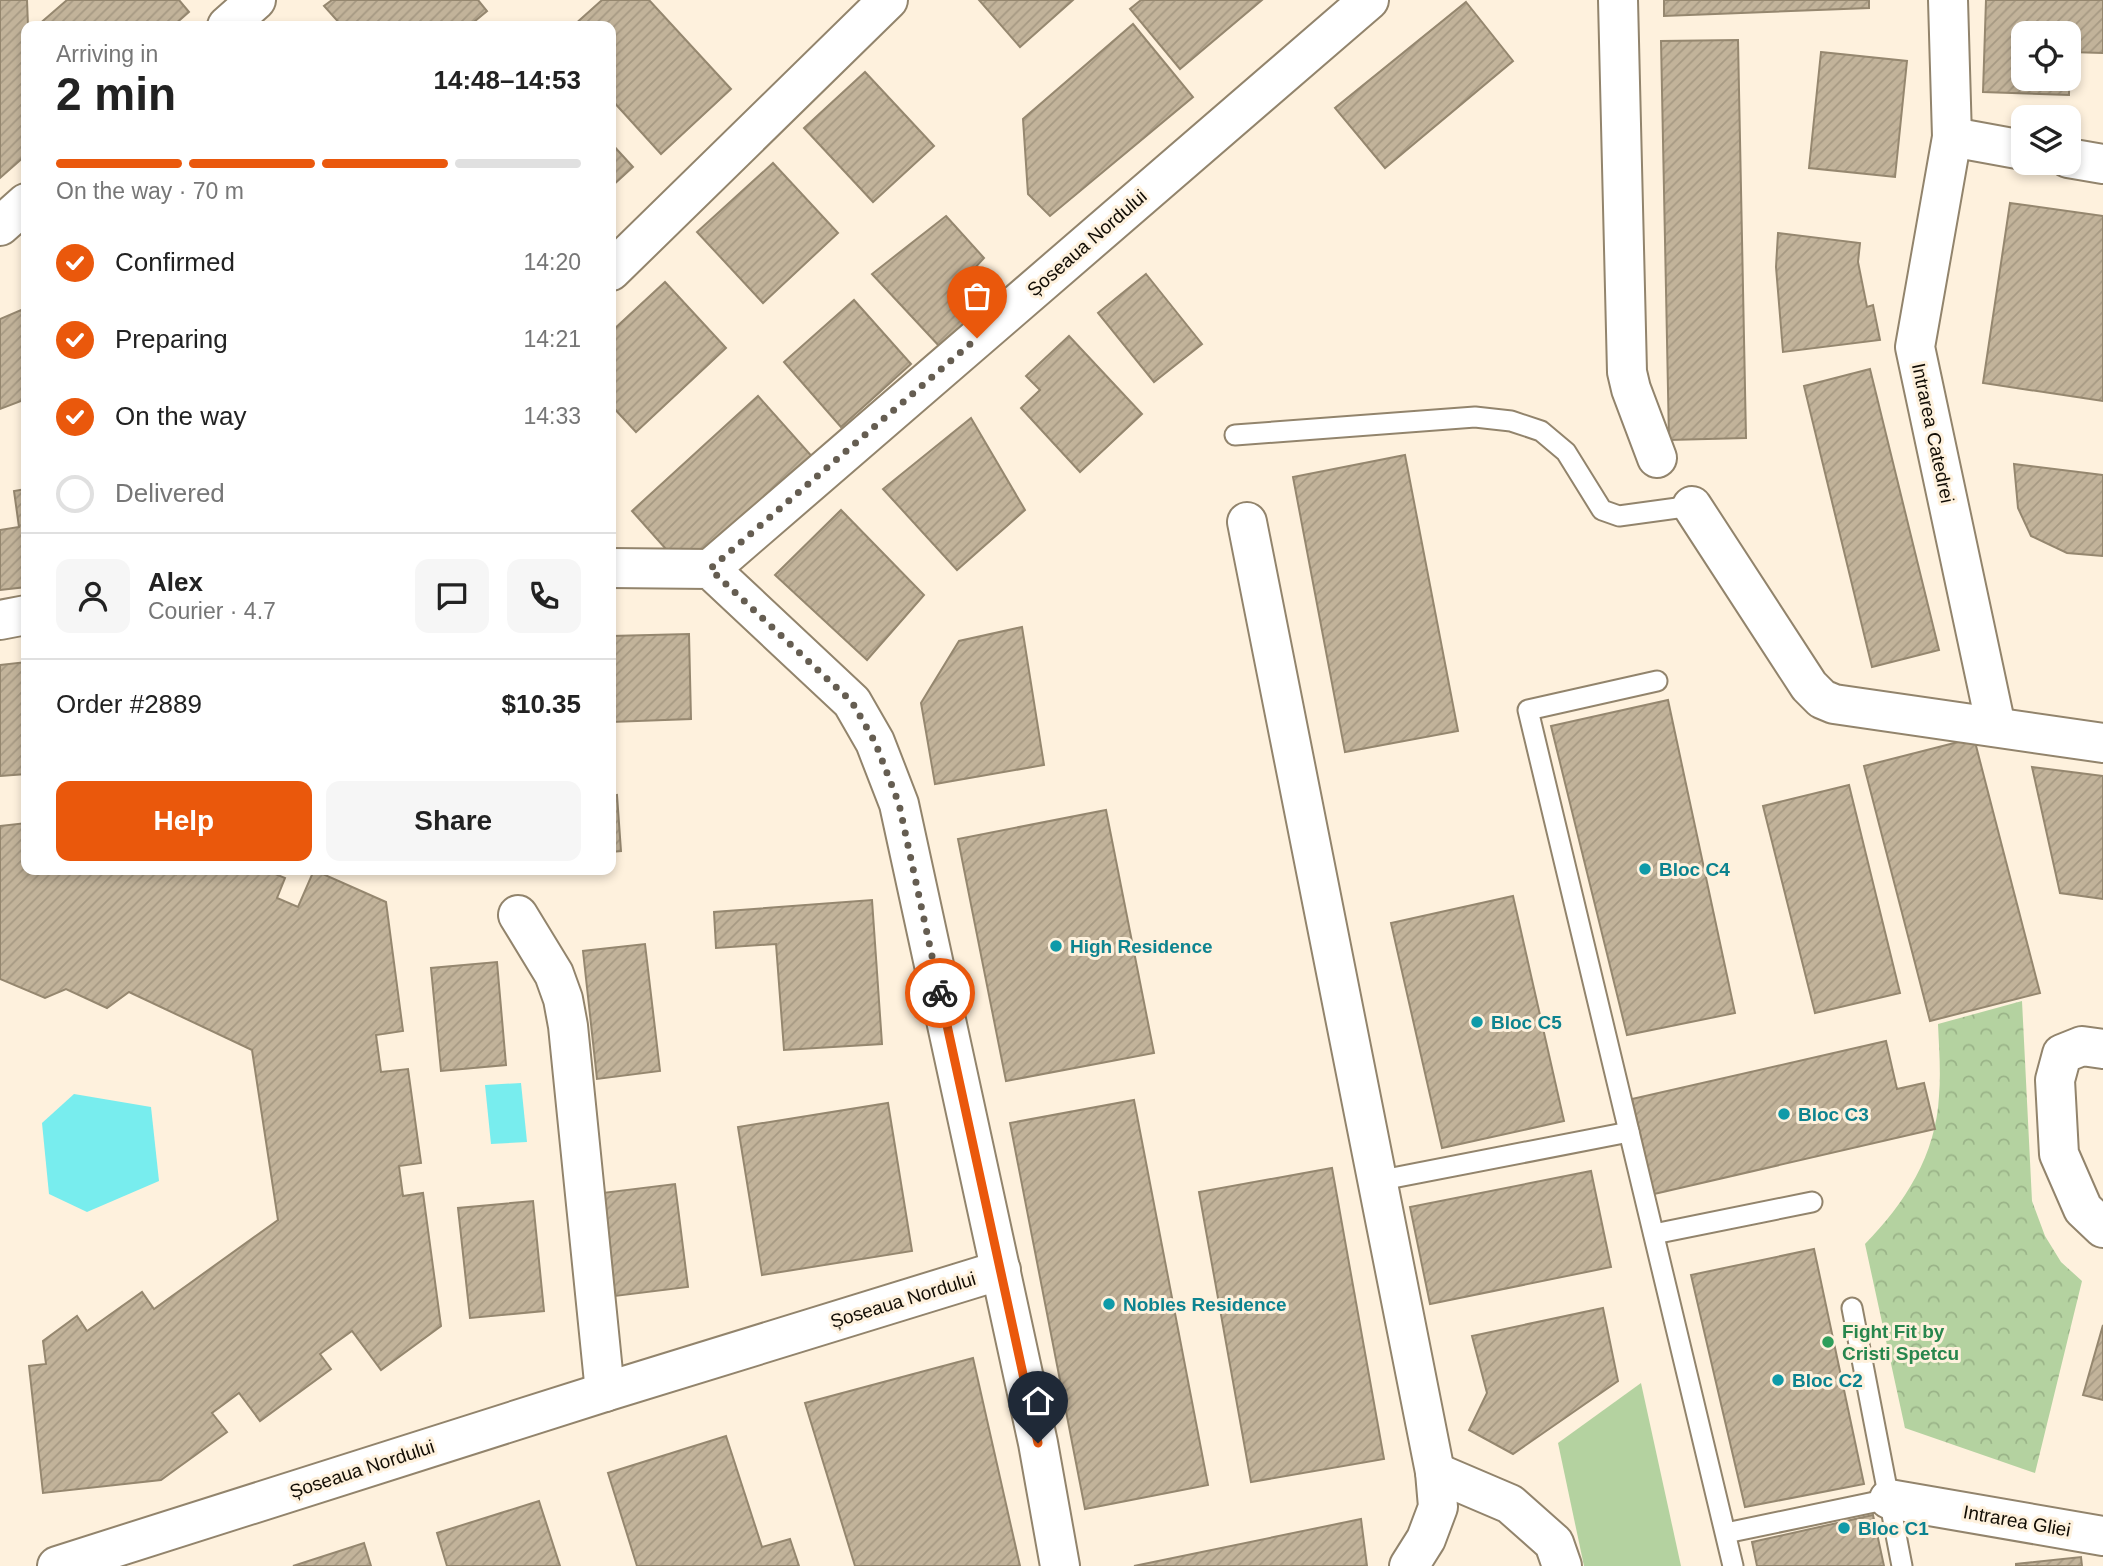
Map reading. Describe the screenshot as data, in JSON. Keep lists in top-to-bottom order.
{
  "streets": {
    "street": ["Șoseaua Nordului", "Intrarea Catedrei", "Intrarea Gliei"]
  },
  "places": [
    "Bloc C4",
    "High Residence",
    "Bloc C5",
    "Bloc C3",
    "Nobles Residence",
    "Fight Fit by Cristi Spetcu",
    "Bloc C2",
    "Bloc C1"
  ],
  "page": {
    "heading": ["2 min", "Arriving in", "14:48–14:53"],
    "panel": [
      "Alex",
      "Courier · 4.7",
      "Order #2889",
      "$10.35"
    ],
    "bar": "On the way · 70 m",
    "list": [
      ["Confirmed", "14:20"],
      ["Preparing", "14:21"],
      ["On the way", "14:33"],
      "Delivered"
    ],
    "buttons": ["Help", "Share"]
  }
}
